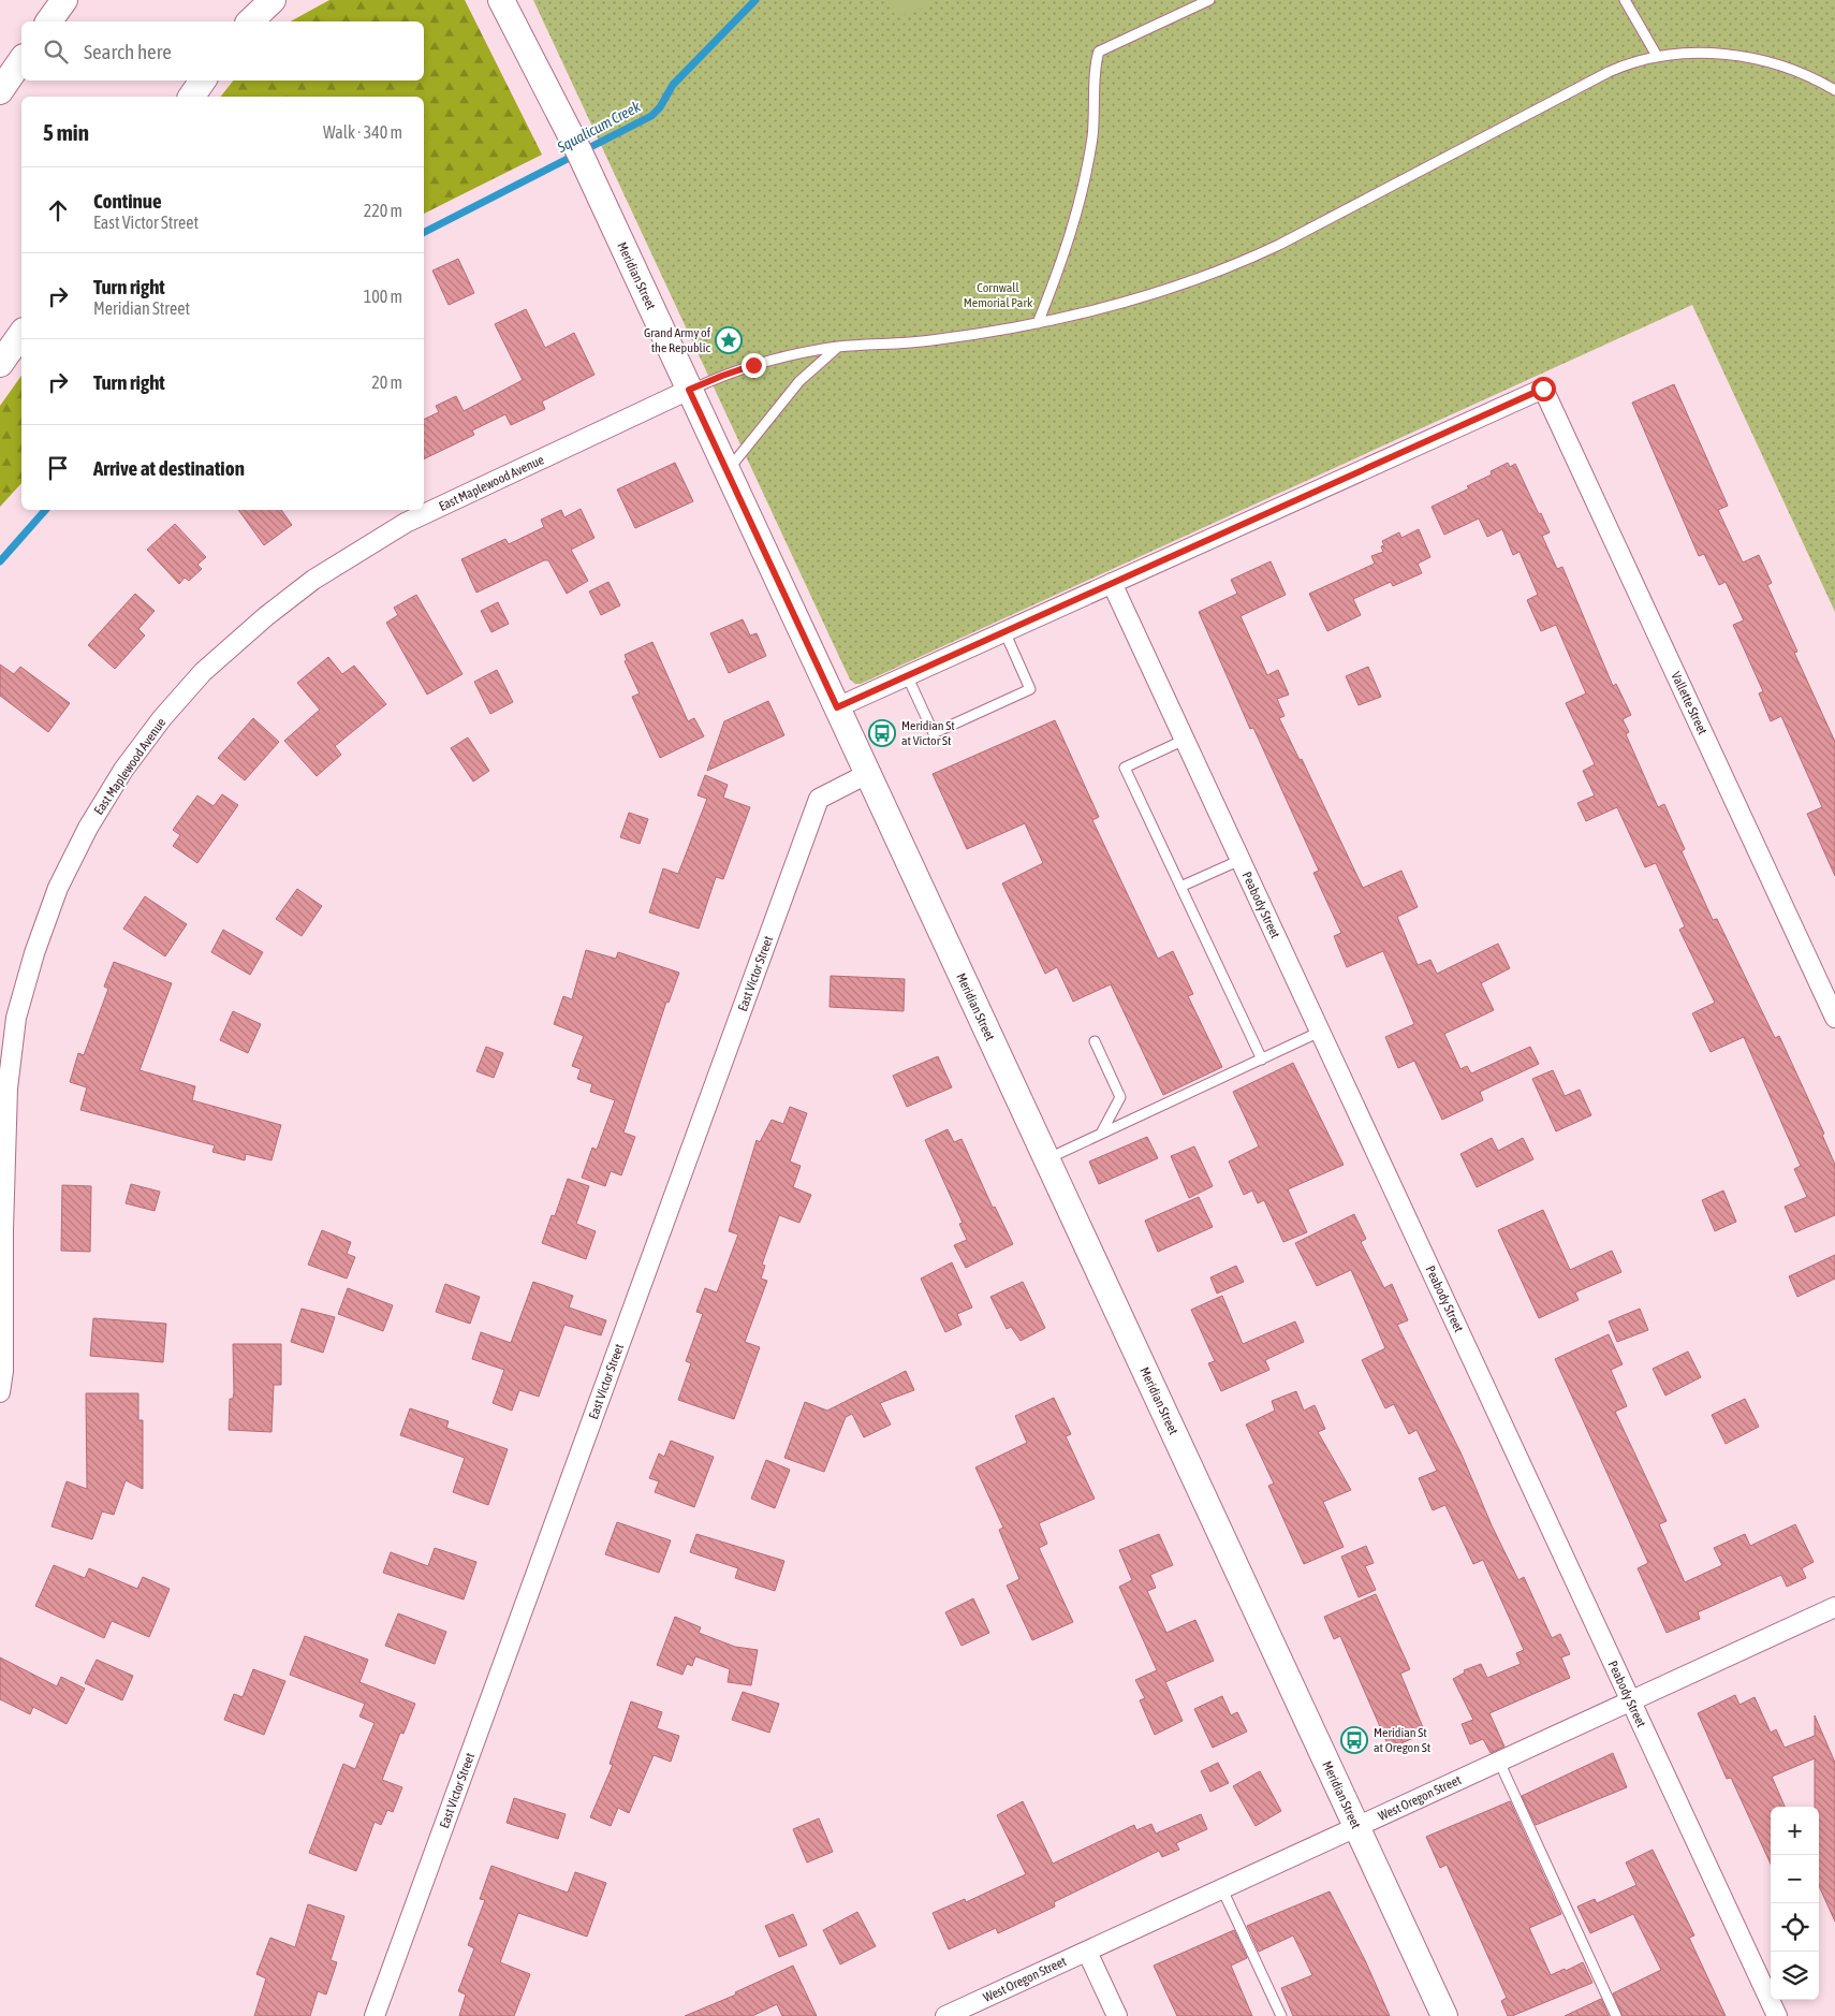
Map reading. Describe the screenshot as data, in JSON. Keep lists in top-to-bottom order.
{
  "streets": {
    "main road": ["Meridian Street"],
    "street": [
      "East Maplewood Avenue",
      "Vallette Street",
      "Peabody Street",
      "East Victor Street",
      "West Oregon Street"
    ]
  },
  "crossings": [
    ["Meridian Street", "East Maplewood Avenue"],
    ["Meridian Street", "East Victor Street"],
    ["Meridian Street", "West Oregon Street"],
    ["Vallette Street", "Peabody Street"],
    ["Peabody Street", "West Oregon Street"]
  ],
  "water": ["Squalicum Creek"],
  "parks": ["Cornwall Memorial Park"],
  "places": {
    "place": ["Grand Army of the Republic"],
    "bus stop": ["Meridian St at Victor St", "Meridian St at Oregon St"]
  },
  "page": {
    "search": "Search here",
    "heading": ["5 min", "Walk · 340 m"],
    "list": [
      ["Continue", "East Victor Street", "220 m"],
      ["Turn right", "Meridian Street", "100 m"],
      ["Turn right", "20 m"],
      "Arrive at destination"
    ],
    "map_buttons": ["+", "−"]
  }
}
